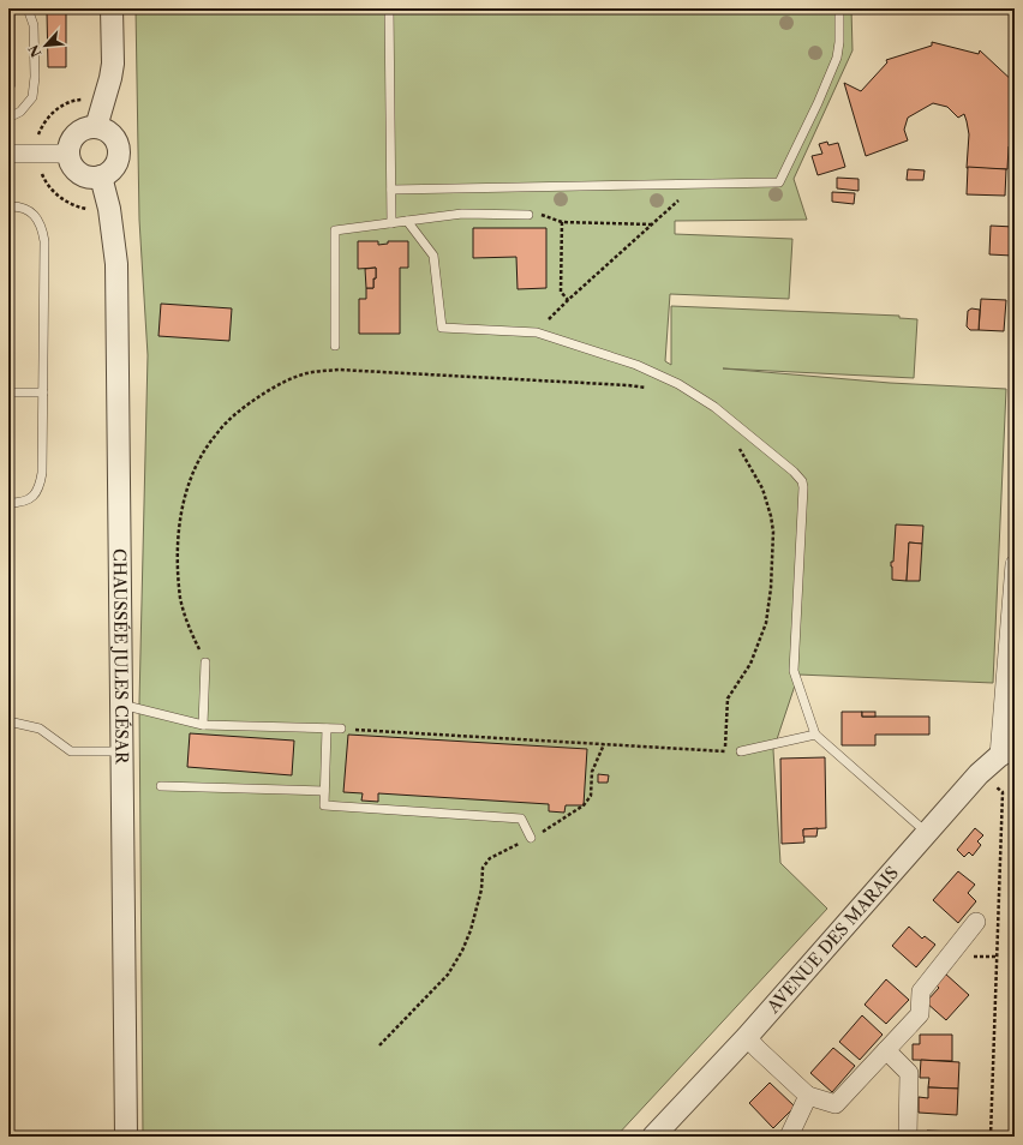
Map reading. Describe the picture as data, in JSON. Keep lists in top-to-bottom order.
{
  "streets": {
    "street": ["CHAUSSÉE JULES CÉSAR", "AVENUE DES MARAIS"]
  },
  "north": "bottom left"
}
